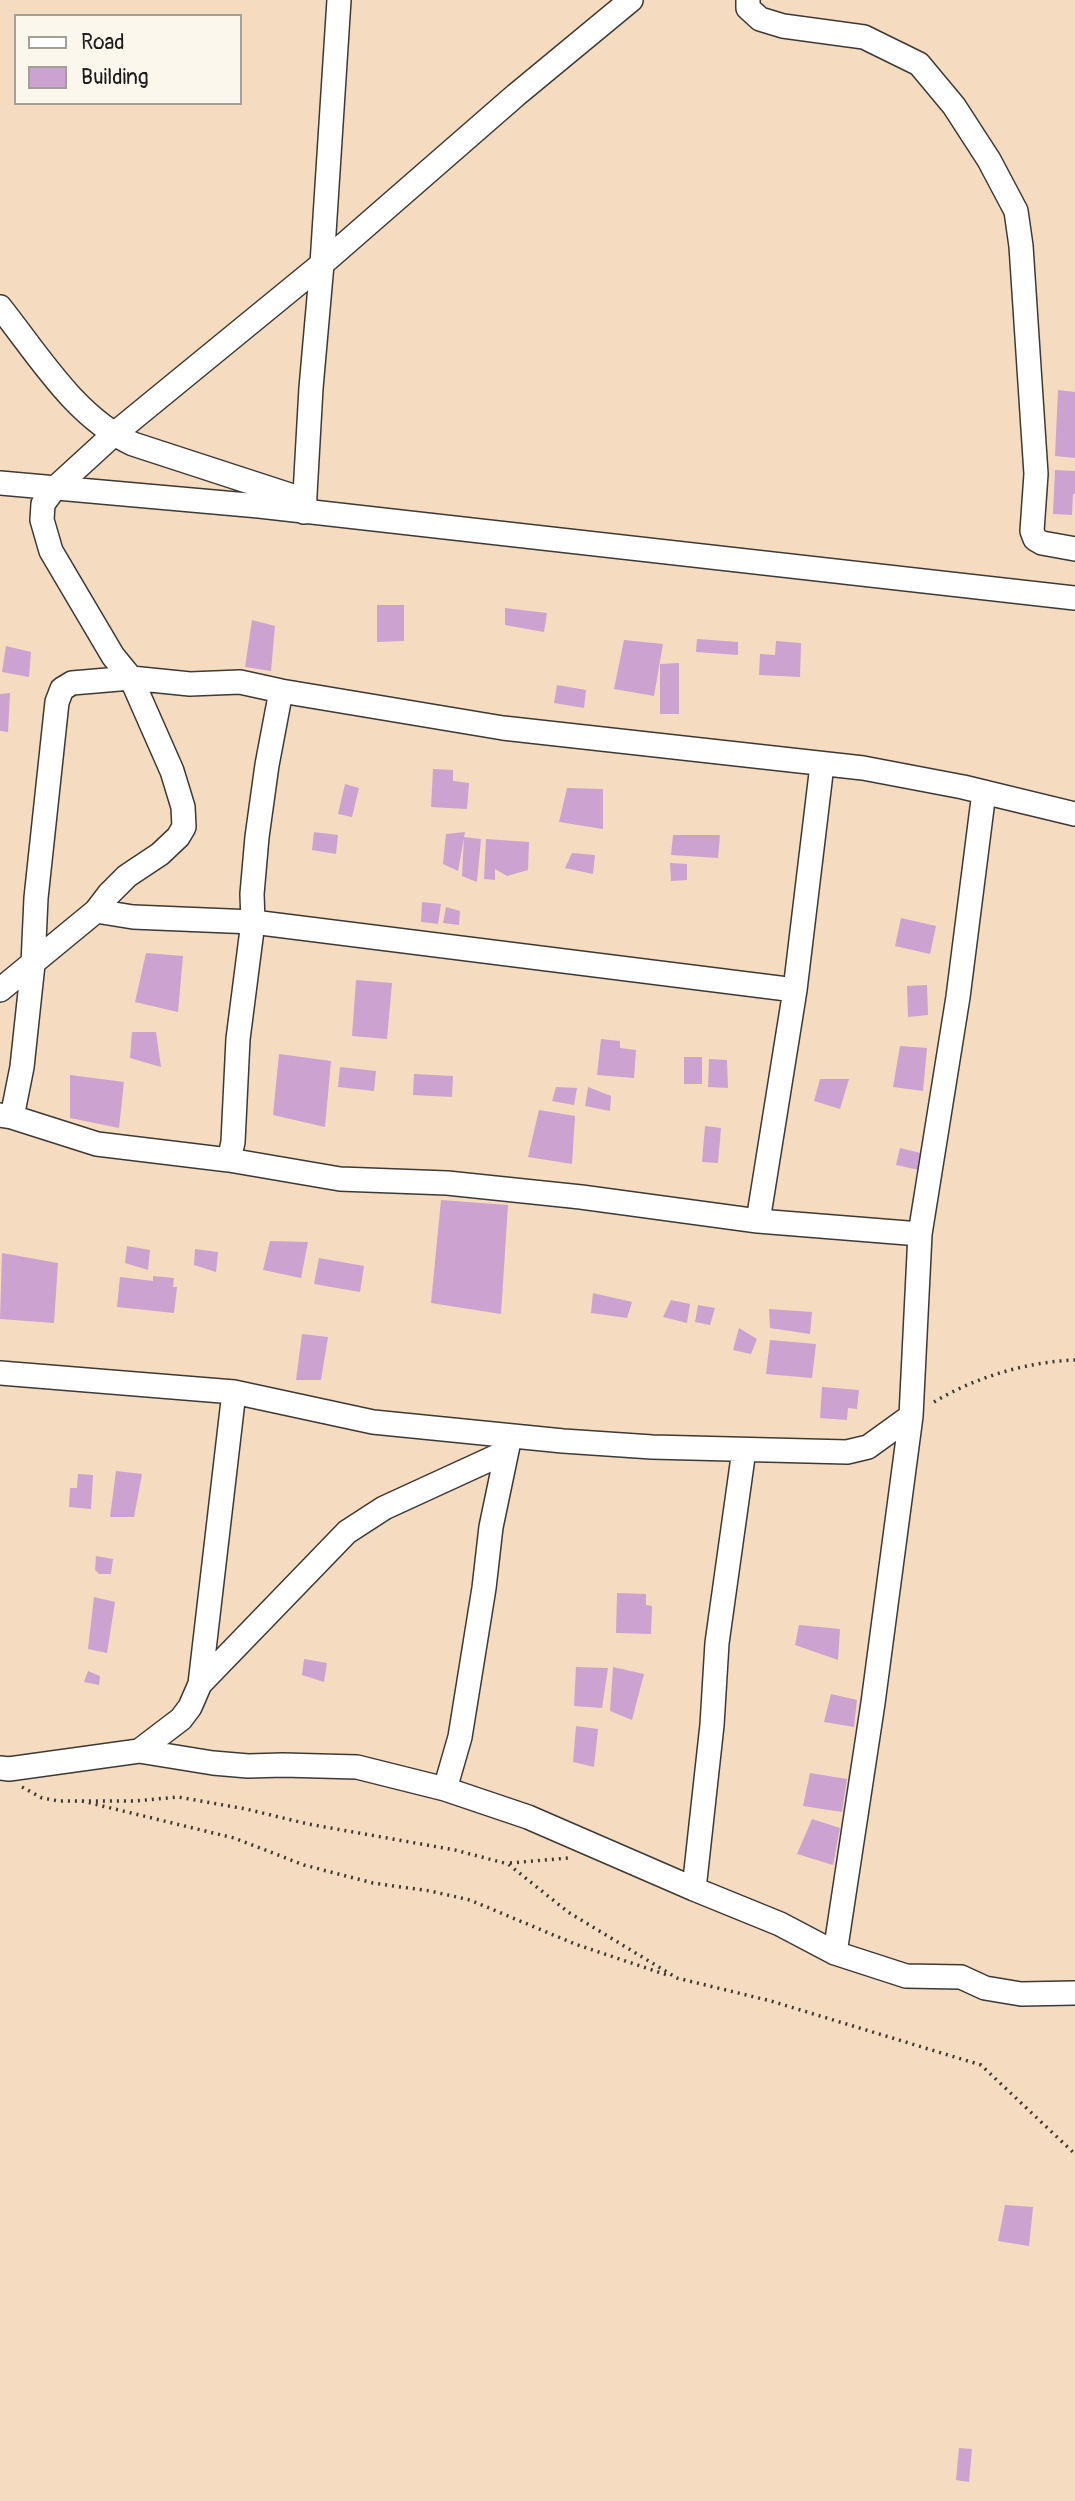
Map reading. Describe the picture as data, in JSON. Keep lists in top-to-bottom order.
{
  "legend": ["Road", "Building"]
}
